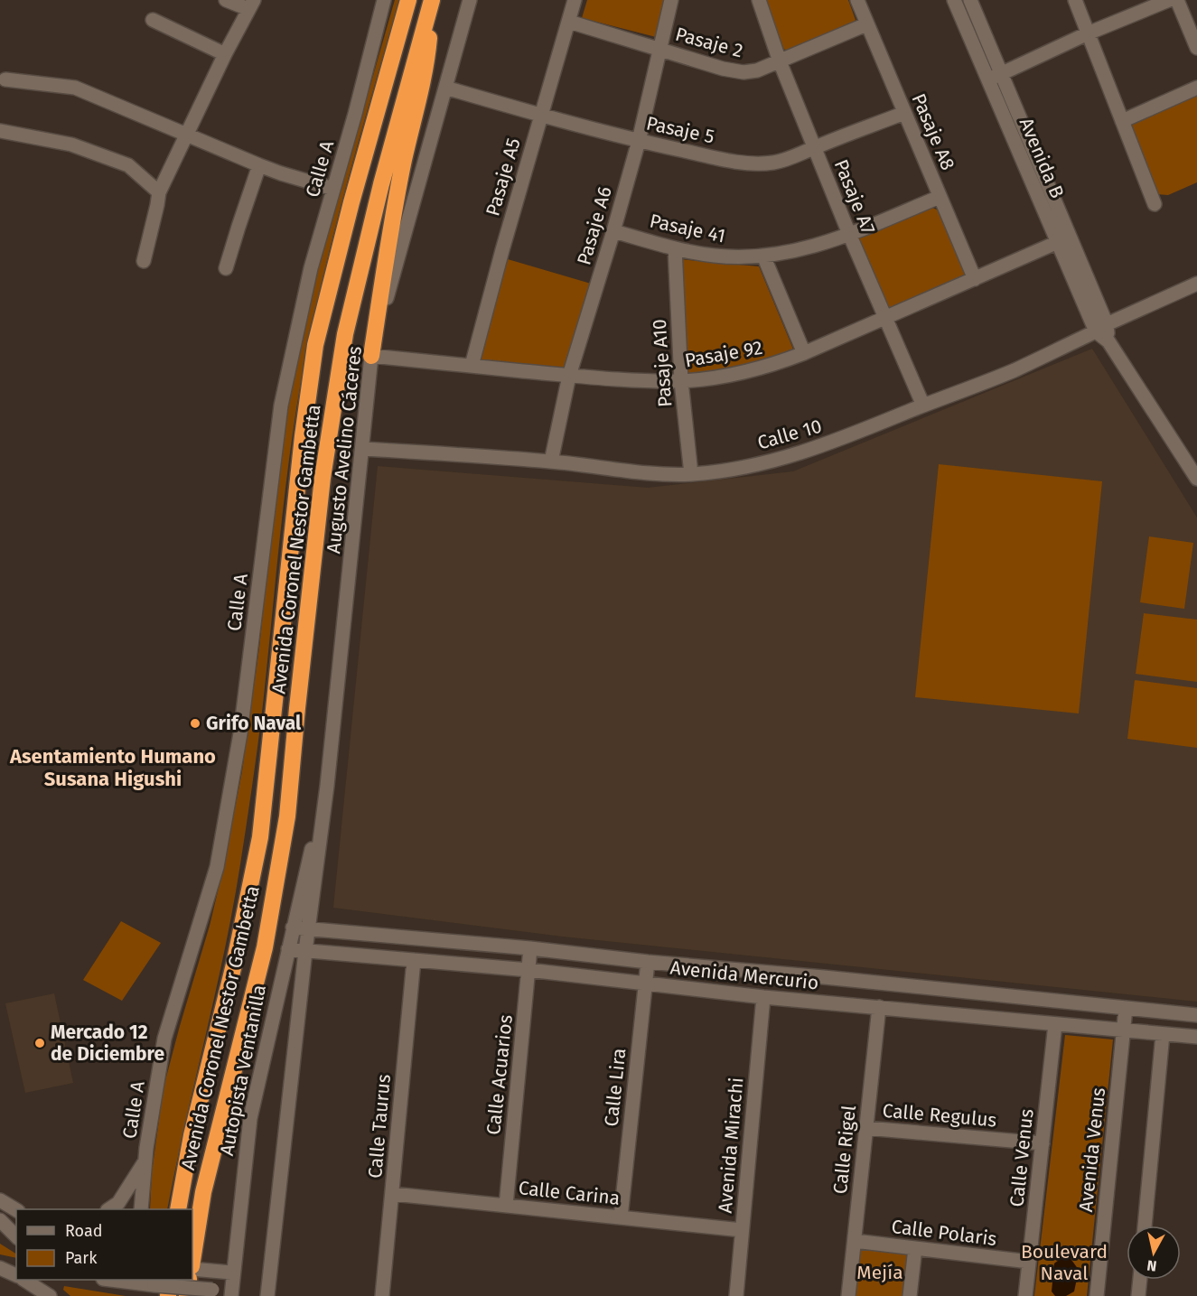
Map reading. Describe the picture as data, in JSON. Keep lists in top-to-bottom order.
{
  "streets": {
    "highway": ["Avenida Coronel Nestor Gambetta"],
    "street": [
      "Pasaje 2",
      "Pasaje 5",
      "Pasaje A8",
      "Avenida B",
      "Calle A",
      "Pasaje A5",
      "Pasaje A7",
      "Pasaje A6",
      "Pasaje 41",
      "Pasaje 92",
      "Pasaje A10",
      "Calle 10",
      "Augusto Avelino Cáceres",
      "Avenida Mercurio",
      "Autopista Ventanilla",
      "Calle Acuarios",
      "Calle Lira",
      "Calle Regulus",
      "Calle Taurus",
      "Avenida Mirachi",
      "Calle Rigel",
      "Avenida Venus",
      "Calle Venus",
      "Calle Carina",
      "Calle Polaris"
    ]
  },
  "crossings": [
    ["Pasaje 2", "Pasaje A8"],
    ["Pasaje 2", "Pasaje A5"],
    ["Pasaje 2", "Pasaje A7"],
    ["Pasaje 2", "Pasaje A6"],
    ["Pasaje 5", "Pasaje A8"],
    ["Pasaje 5", "Pasaje A5"],
    ["Pasaje 5", "Pasaje A7"],
    ["Pasaje 5", "Pasaje A6"],
    ["Pasaje 5", "Augusto Avelino Cáceres"],
    ["Pasaje A8", "Pasaje 41"],
    ["Pasaje A8", "Pasaje 92"],
    ["Avenida B", "Pasaje 92"],
    ["Avenida B", "Calle 10"],
    ["Pasaje A5", "Pasaje 92"],
    ["Pasaje A7", "Pasaje 41"],
    ["Pasaje A7", "Pasaje 92"],
    ["Pasaje A7", "Calle 10"],
    ["Pasaje A6", "Pasaje 41"],
    ["Pasaje A6", "Pasaje 92"],
    ["Pasaje A6", "Calle 10"],
    ["Pasaje 41", "Pasaje A10"],
    ["Pasaje 92", "Pasaje A10"],
    ["Pasaje 92", "Augusto Avelino Cáceres"],
    ["Pasaje A10", "Calle 10"],
    ["Calle 10", "Augusto Avelino Cáceres"],
    ["Augusto Avelino Cáceres", "Avenida Mercurio"],
    ["Augusto Avelino Cáceres", "Autopista Ventanilla"],
    ["Avenida Mercurio", "Autopista Ventanilla"],
    ["Avenida Mercurio", "Calle Acuarios"],
    ["Avenida Mercurio", "Calle Lira"],
    ["Avenida Mercurio", "Calle Taurus"],
    ["Avenida Mercurio", "Avenida Mirachi"],
    ["Avenida Mercurio", "Calle Rigel"],
    ["Avenida Mercurio", "Avenida Venus"],
    ["Avenida Mercurio", "Calle Venus"],
    ["Calle Acuarios", "Calle Carina"],
    ["Calle Lira", "Calle Carina"],
    ["Calle Regulus", "Calle Rigel"],
    ["Calle Regulus", "Calle Venus"],
    ["Calle Taurus", "Calle Carina"],
    ["Avenida Mirachi", "Calle Carina"],
    ["Calle Rigel", "Calle Polaris"],
    ["Calle Venus", "Calle Polaris"]
  ],
  "districts": ["Asentamiento Humano Susana Higushi"],
  "parks": ["Boulevard Naval", "Mejía"],
  "places": ["Grifo Naval", "Mercado 12 de Diciembre"],
  "legend": ["Road", "Park"],
  "north": "bottom"
}
